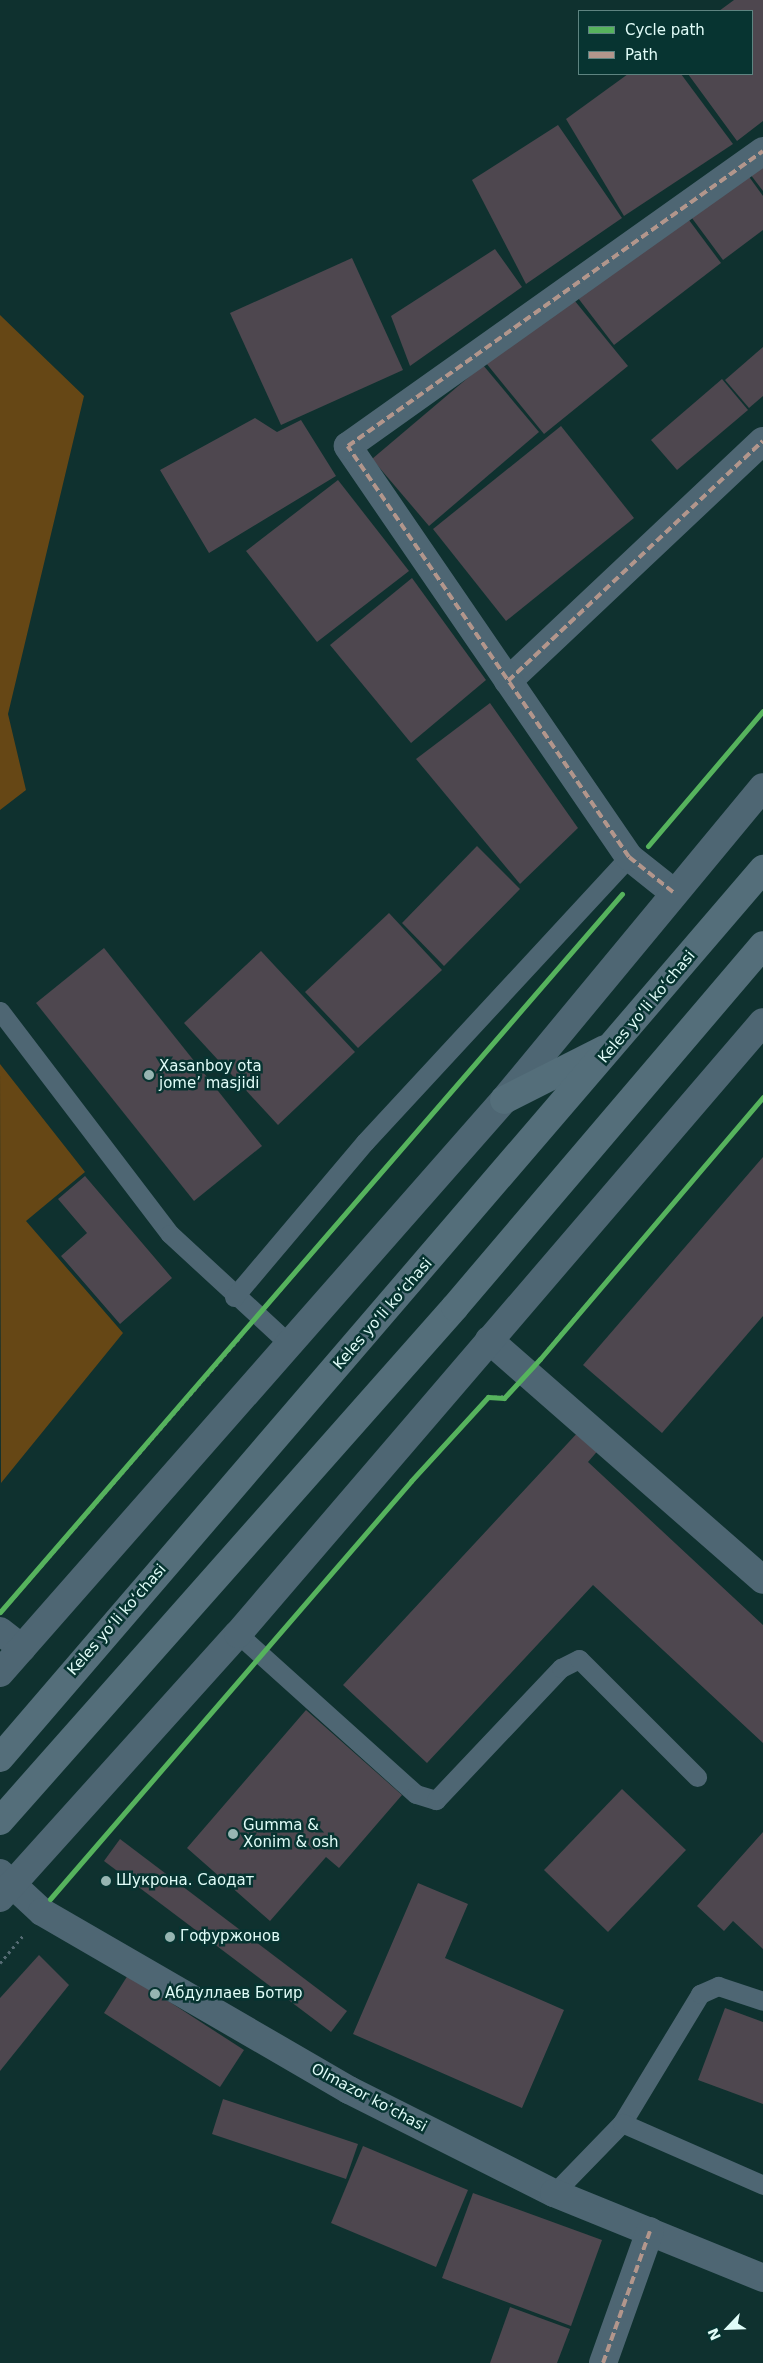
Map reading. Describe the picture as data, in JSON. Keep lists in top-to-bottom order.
{
  "streets": {
    "main road": ["Keles yoʻli koʻchasi"],
    "street": ["Olmazor ko'chasi"]
  },
  "places": [
    "Xasanboy ota jome’ masjidi",
    "Gumma & Xonim & osh",
    "Шукрона. Саодат",
    "Гофуржонов",
    "Абдуллаев Ботир"
  ],
  "legend": ["Cycle path", "Path"],
  "north": "bottom left"
}
